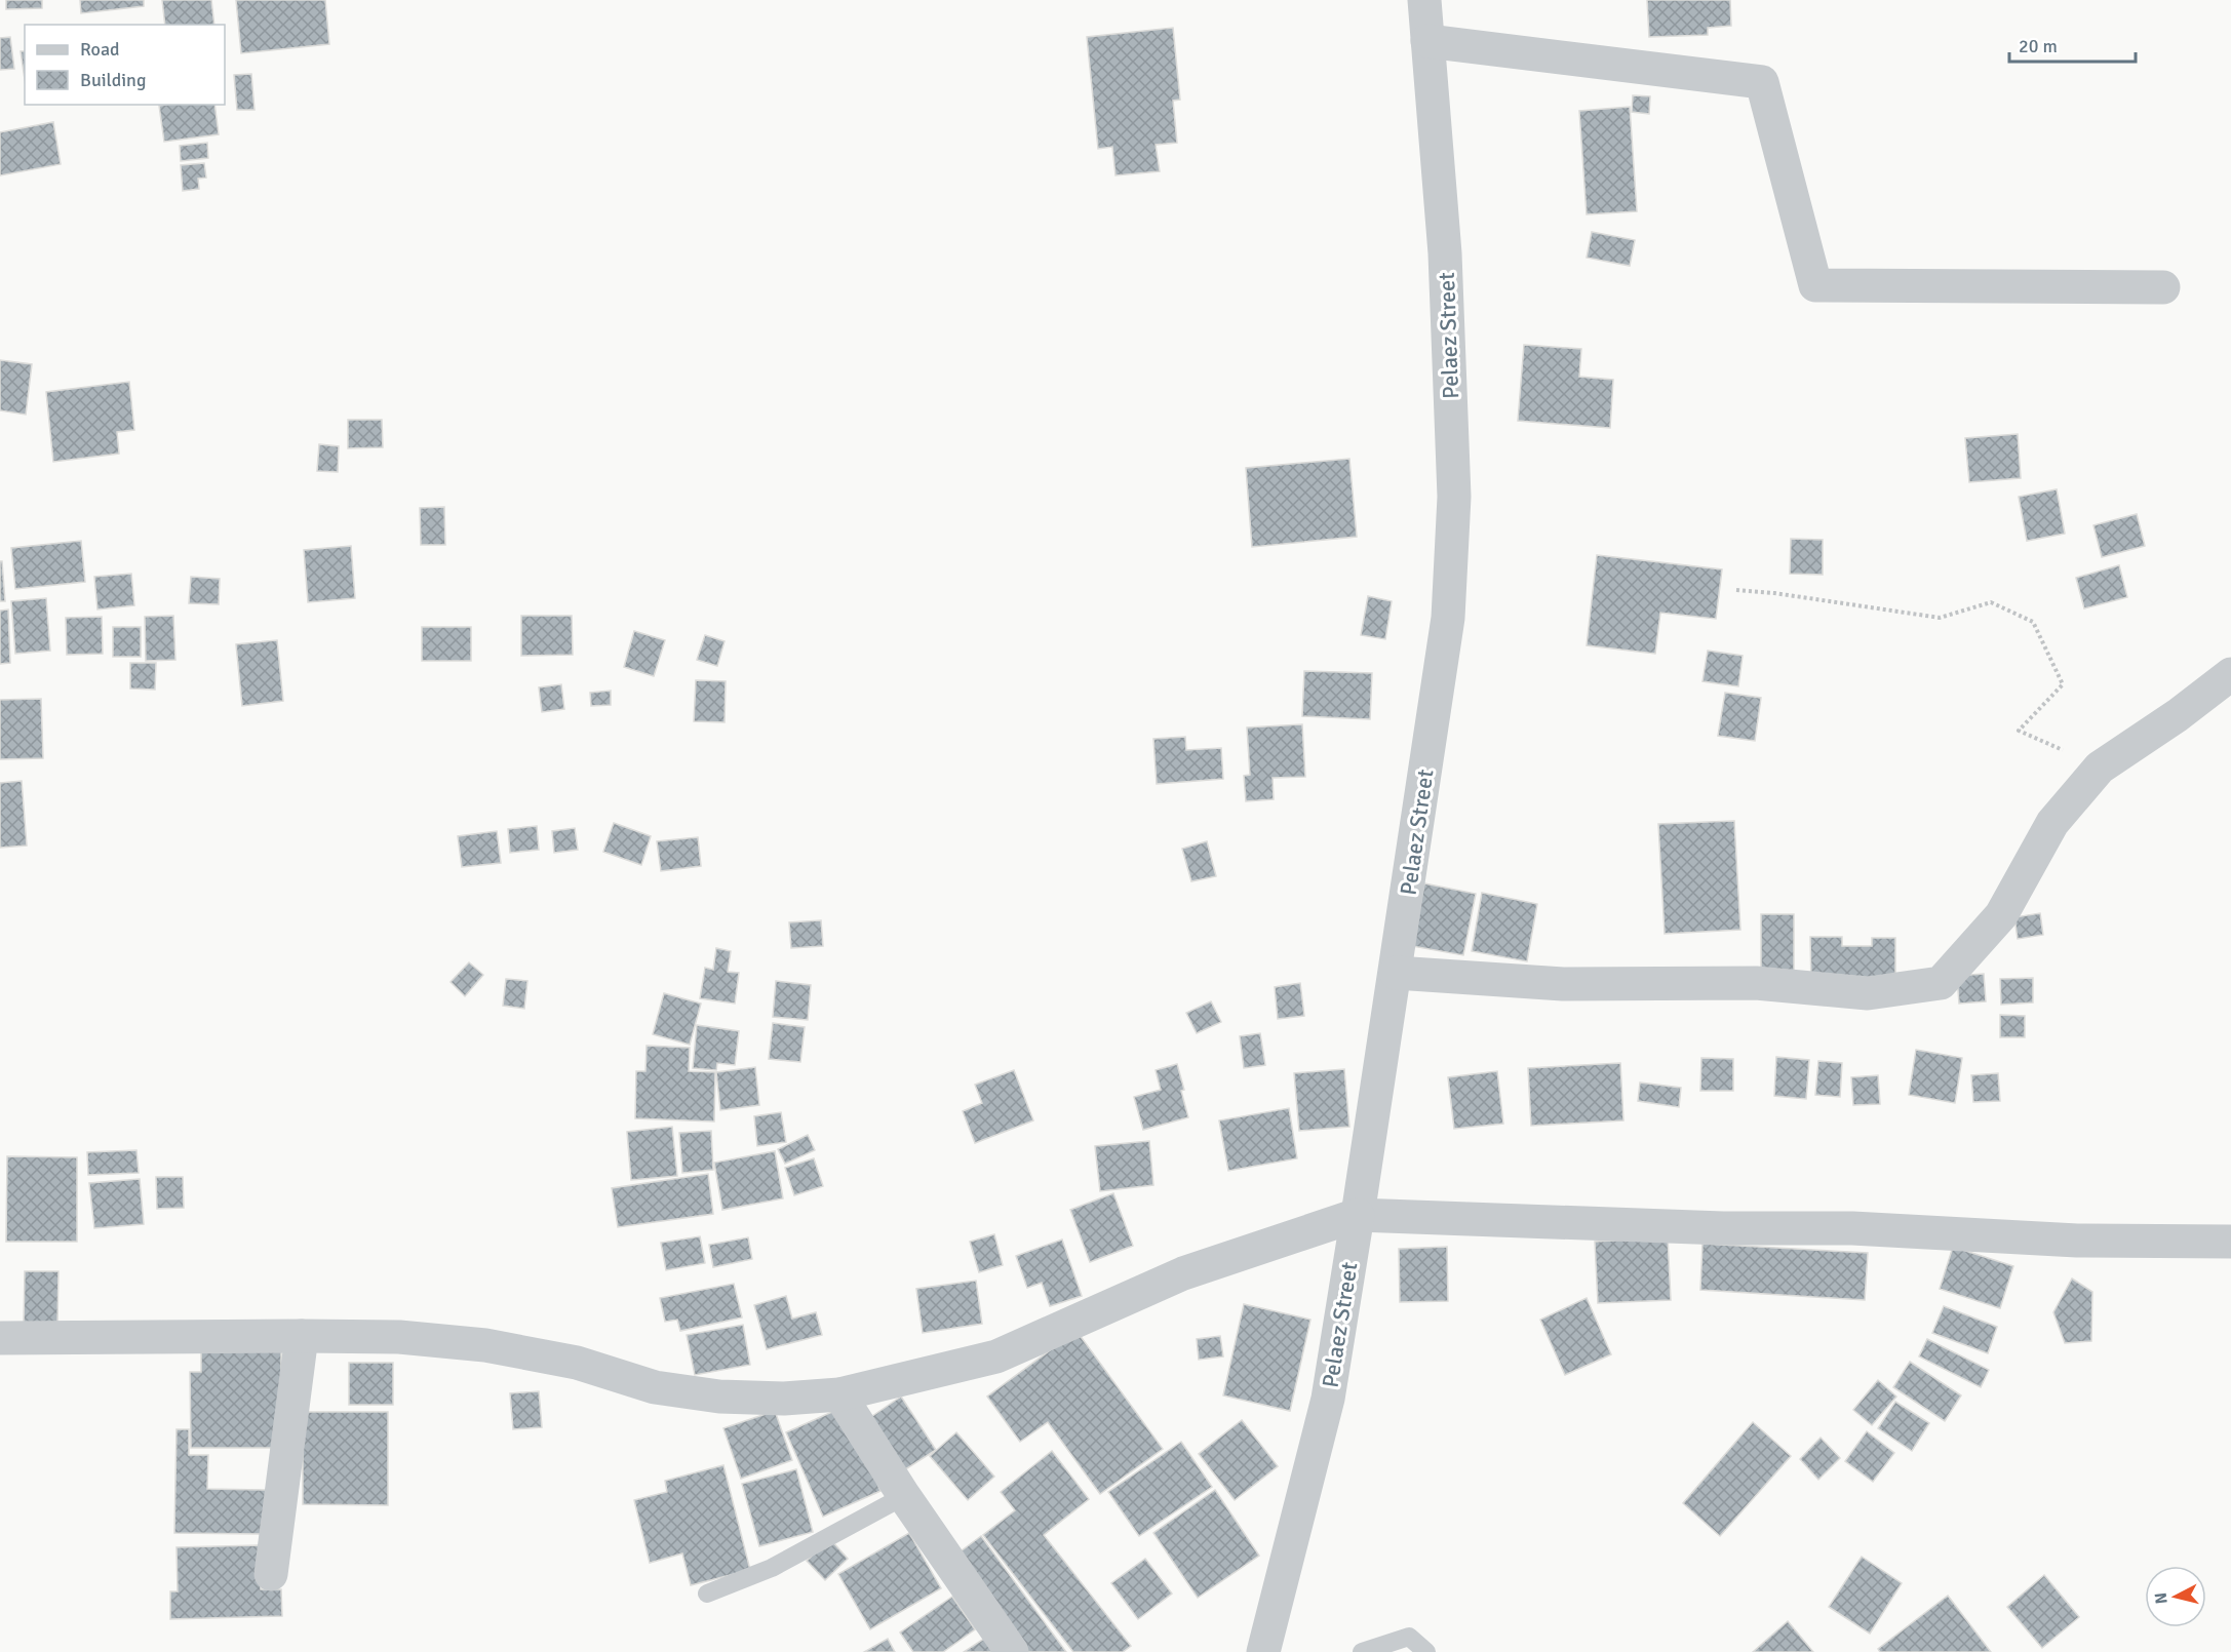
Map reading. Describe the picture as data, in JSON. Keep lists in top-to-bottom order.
{
  "streets": {
    "street": ["Pelaez Street"]
  },
  "legend": ["Road", "Building"],
  "scale_bar": "20 m",
  "north": "left"
}
